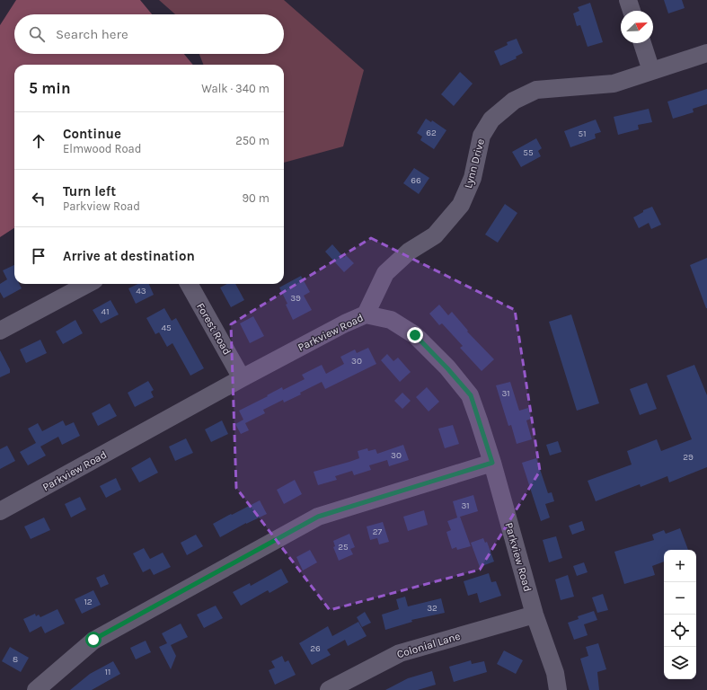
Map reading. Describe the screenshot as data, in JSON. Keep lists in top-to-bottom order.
{
  "streets": {
    "street": [
      "Lynn Drive",
      "Forest Road",
      "Parkview Road",
      "Colonial Lane"
    ]
  },
  "crossings": [
    ["Lynn Drive", "Parkview Road"],
    ["Forest Road", "Parkview Road"],
    ["Parkview Road", "Colonial Lane"]
  ],
  "house_numbers": [
    "62",
    "51",
    "55",
    "66",
    "43",
    "39",
    "41",
    "45",
    "30",
    "31",
    "30",
    "29",
    "31",
    "27",
    "25",
    "12",
    "32",
    "26",
    "8",
    "11"
  ],
  "north": "top right",
  "page": {
    "search": "Search here",
    "heading": ["5 min", "Walk · 340 m"],
    "list": [
      ["Continue", "Elmwood Road", "250 m"],
      ["Turn left", "Parkview Road", "90 m"],
      "Arrive at destination"
    ],
    "map_buttons": ["+", "−"]
  }
}
